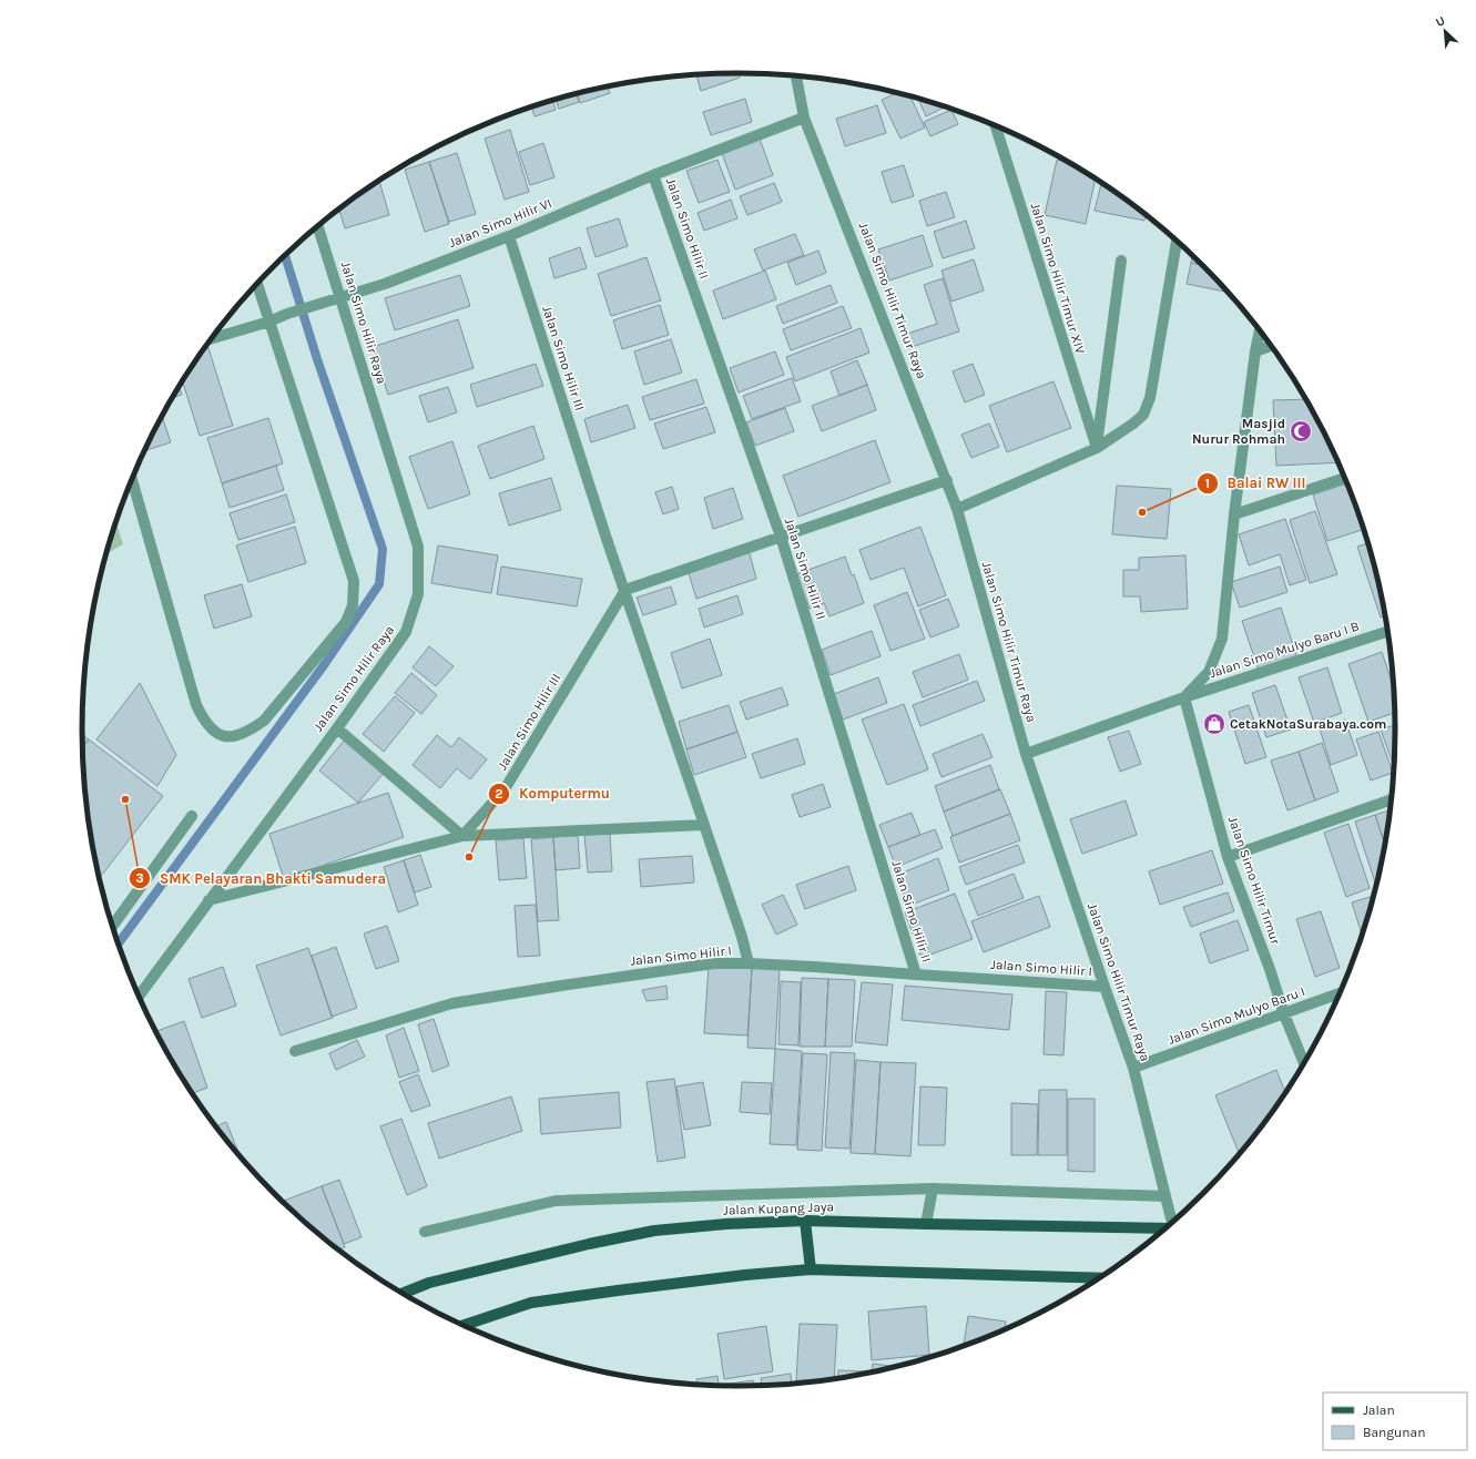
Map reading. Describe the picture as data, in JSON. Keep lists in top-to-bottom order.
{
  "streets": {
    "main road": ["Jalan Kupang Jaya"],
    "street": [
      "Jalan Simo Hilir VI",
      "Jalan Simo Hilir II",
      "Jalan Simo Hilir Timur XIV",
      "Jalan Simo Hilir Timur Raya",
      "Jalan Simo Hilir Raya",
      "Jalan Simo Hilir III",
      "Jalan Simo Mulyo Baru I B",
      "Jalan Simo Hilir Timur",
      "Jalan Simo Hilir I",
      "Jalan Simo Mulyo Baru I"
    ]
  },
  "crossings": [
    ["Jalan Simo Hilir VI", "Jalan Simo Hilir II"],
    ["Jalan Simo Hilir VI", "Jalan Simo Hilir Timur Raya"],
    ["Jalan Simo Hilir VI", "Jalan Simo Hilir Raya"],
    ["Jalan Simo Hilir VI", "Jalan Simo Hilir III"],
    ["Jalan Simo Hilir II", "Jalan Simo Hilir I"],
    ["Jalan Simo Hilir Timur Raya", "Jalan Simo Mulyo Baru I B"],
    ["Jalan Simo Hilir Timur Raya", "Jalan Simo Hilir I"],
    ["Jalan Simo Hilir Timur Raya", "Jalan Simo Mulyo Baru I"],
    ["Jalan Simo Hilir III", "Jalan Simo Hilir I"],
    ["Jalan Simo Mulyo Baru I B", "Jalan Simo Hilir Timur"],
    ["Jalan Simo Hilir Timur", "Jalan Simo Mulyo Baru I"]
  ],
  "places": {
    "mosque": ["Masjid Nurur Rohmah"],
    "other": ["Balai RW III", "SMK Pelayaran Bhakti Samudera", "Komputermu"],
    "shop": ["CetakNotaSurabaya.com"]
  },
  "legend": ["Jalan", "Bangunan"],
  "north": "top left"
}
